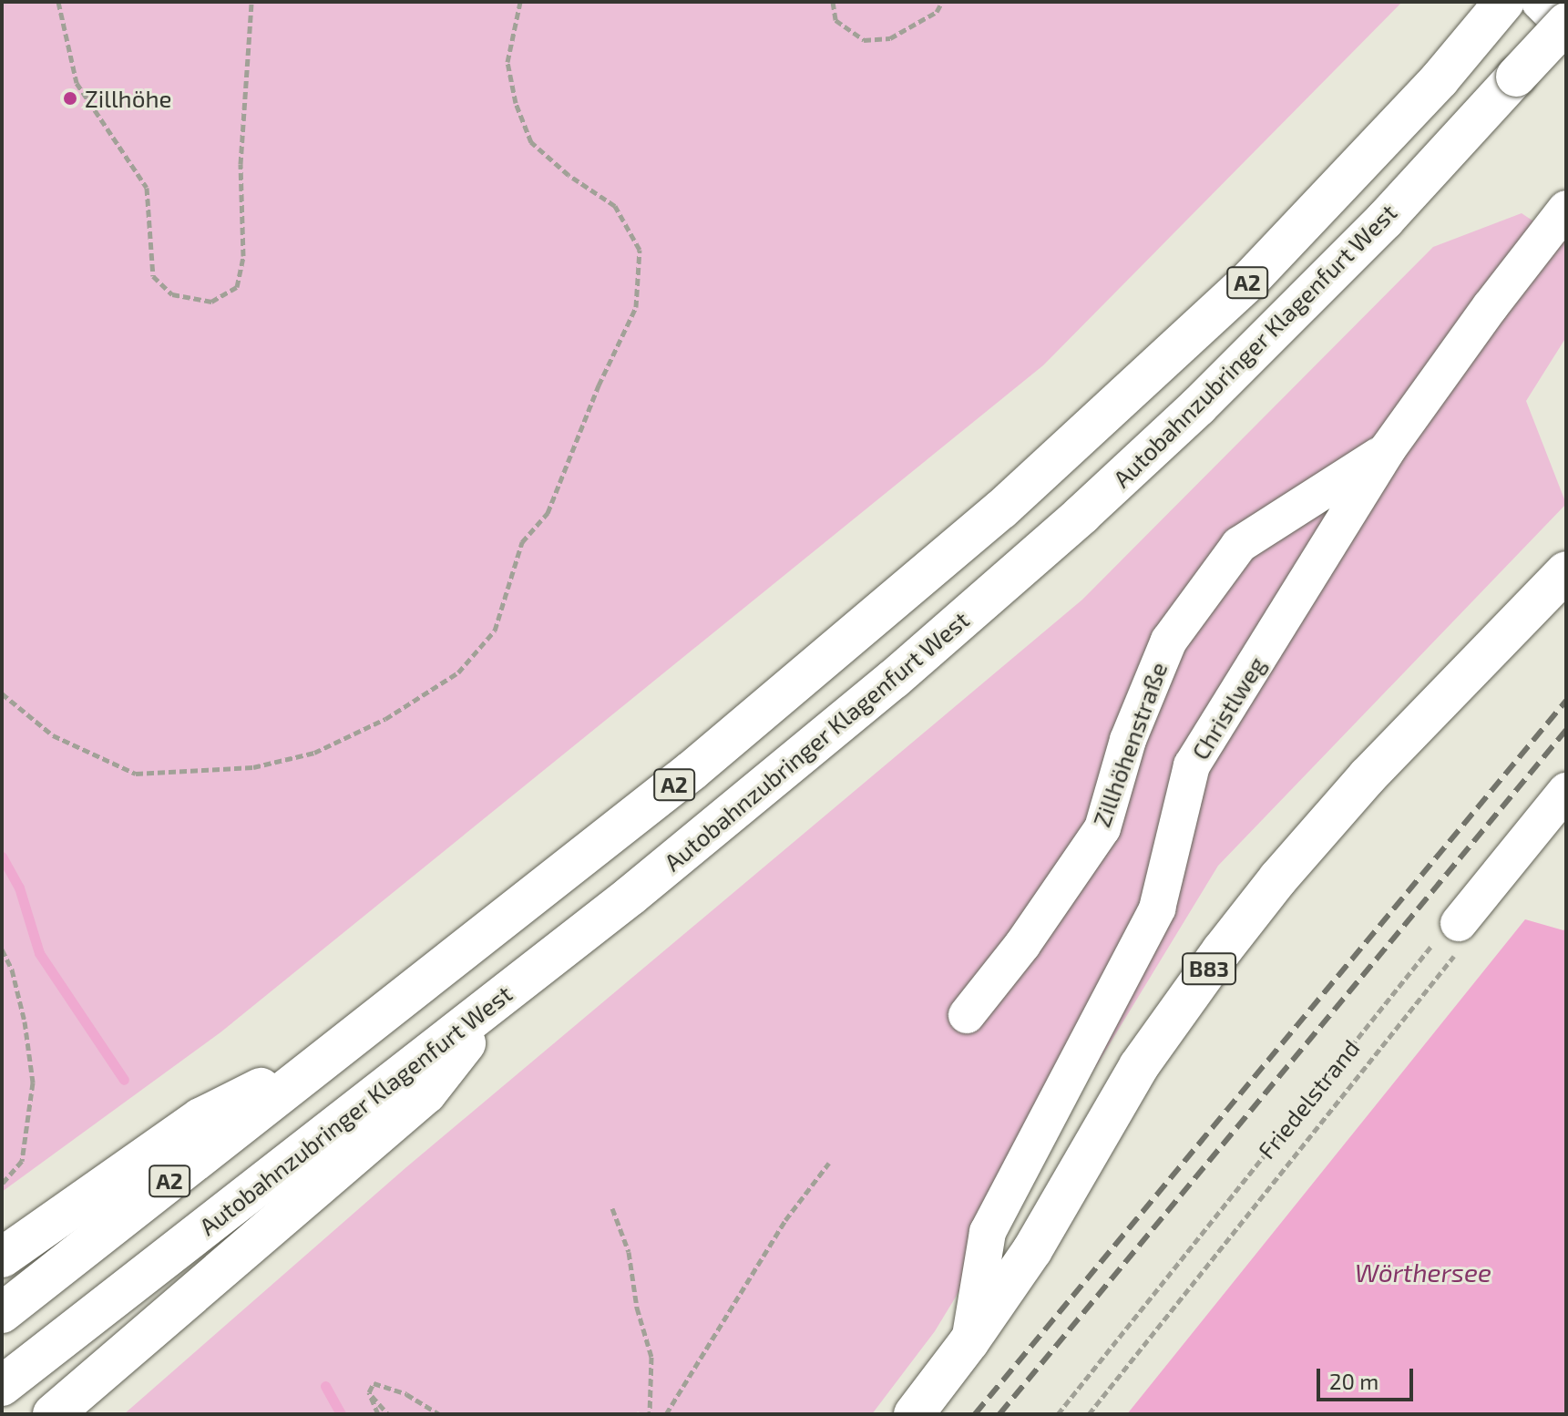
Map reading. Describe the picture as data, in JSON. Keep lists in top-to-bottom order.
{
  "streets": {
    "main road": ["A2", "Autobahnzubringer Klagenfurt West", "B83"],
    "street": ["Christlweg", "Zillhöhenstraße"],
    "path": ["Friedelstrand"]
  },
  "crossings": [
    ["Christlweg", "Zillhöhenstraße"],
    ["Christlweg", "B83"]
  ],
  "water": ["Wörthersee"],
  "places": ["Zillhöhe"],
  "scale_bar": "20 m"
}
